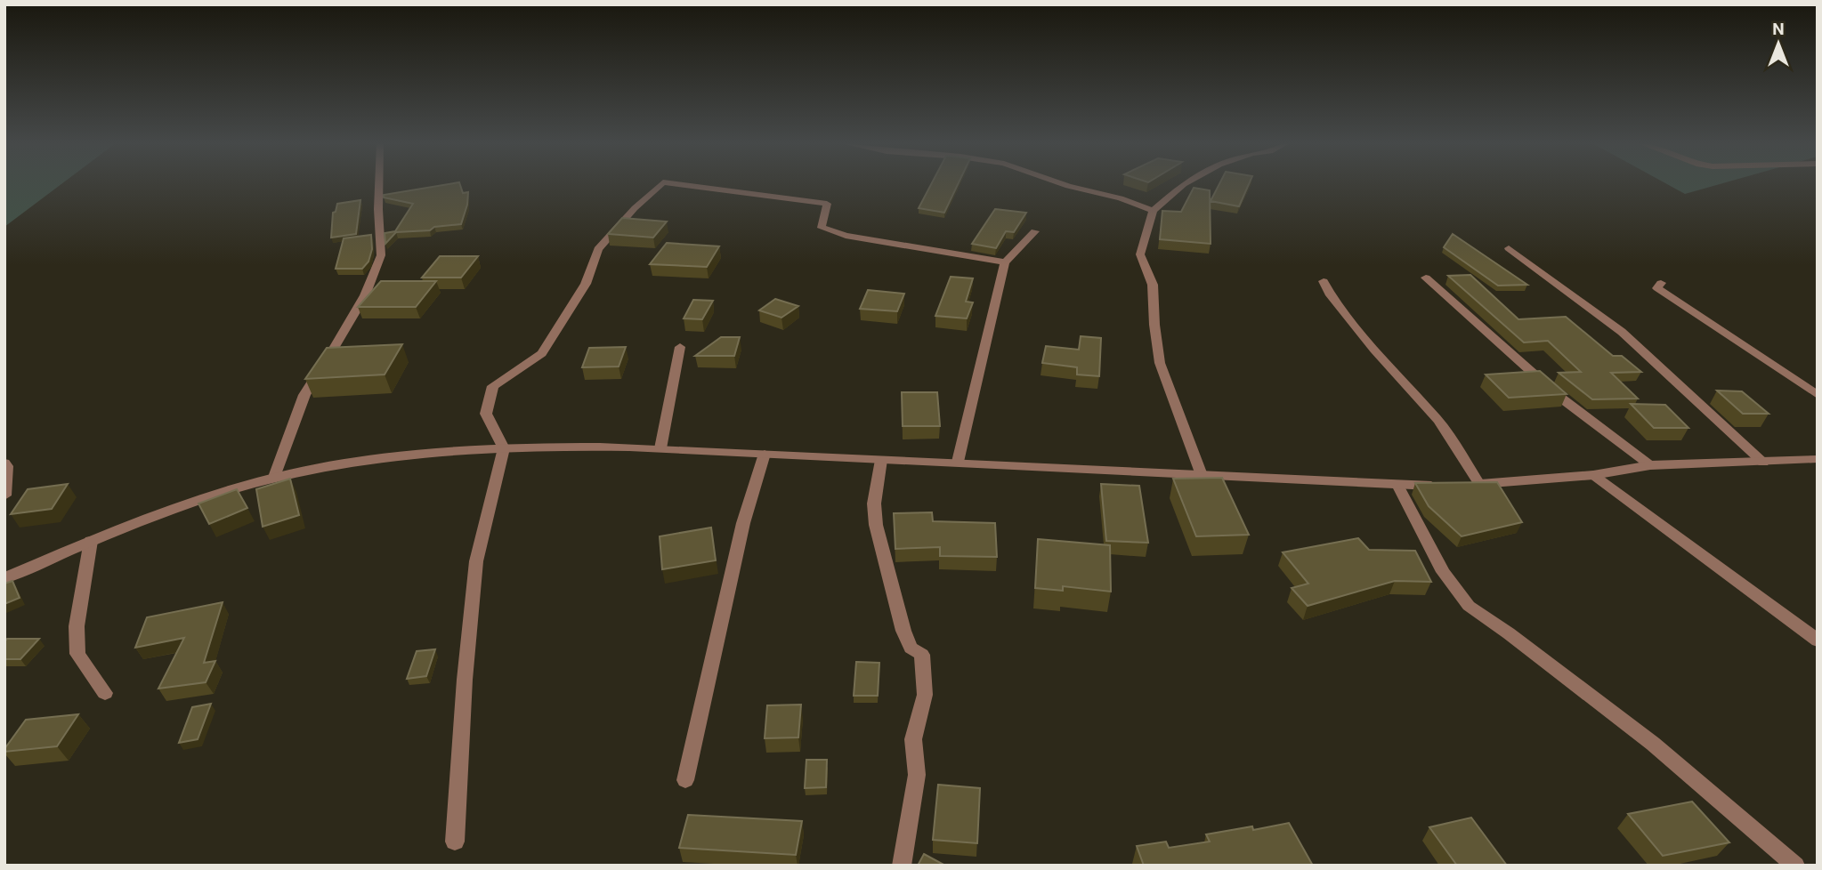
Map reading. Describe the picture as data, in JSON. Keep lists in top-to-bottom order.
{
  "north": "top"
}
